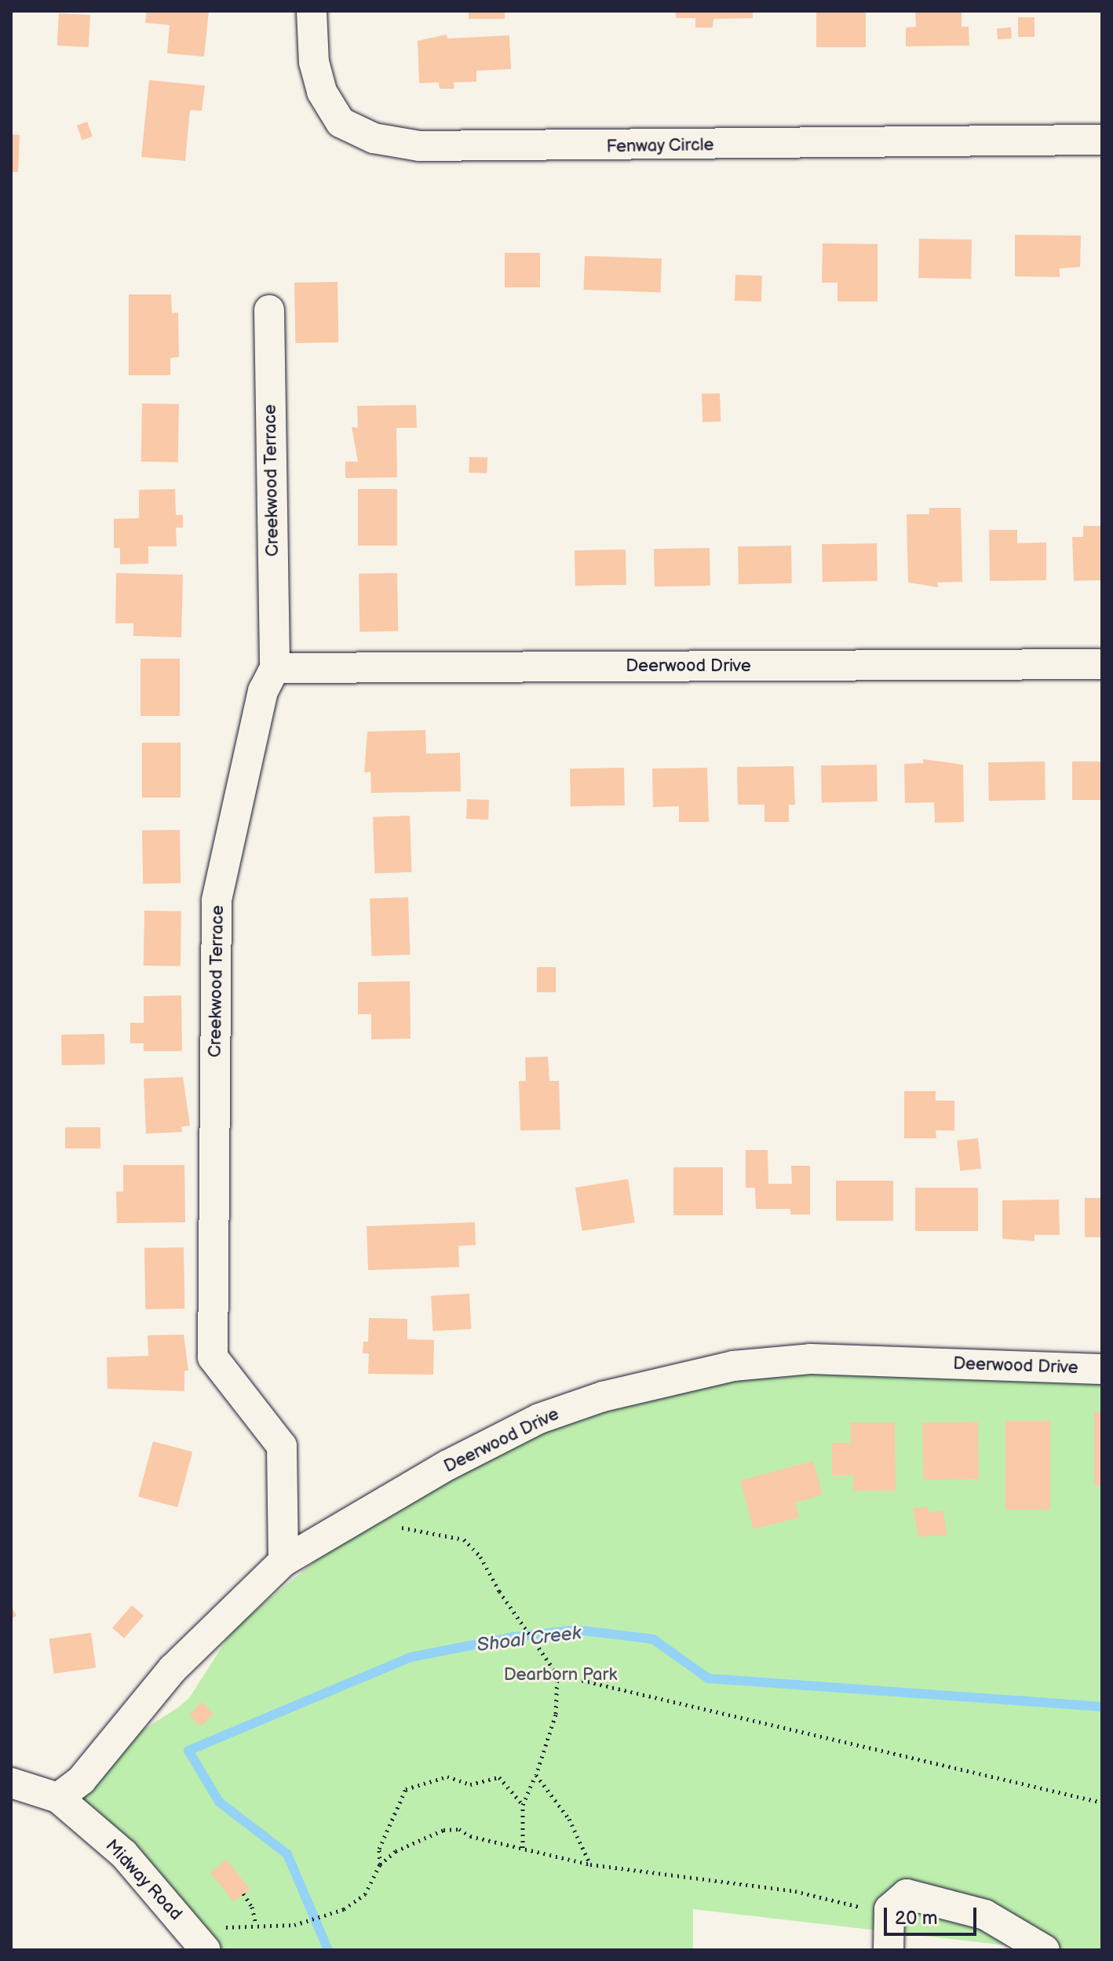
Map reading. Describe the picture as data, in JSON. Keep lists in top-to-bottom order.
{
  "streets": {
    "street": [
      "Fenway Circle",
      "Creekwood Terrace",
      "Deerwood Drive",
      "Midway Road"
    ]
  },
  "crossings": [
    ["Creekwood Terrace", "Deerwood Drive"],
    ["Deerwood Drive", "Midway Road"]
  ],
  "water": ["Shoal Creek"],
  "parks": ["Dearborn Park"],
  "scale_bar": "20 m"
}
